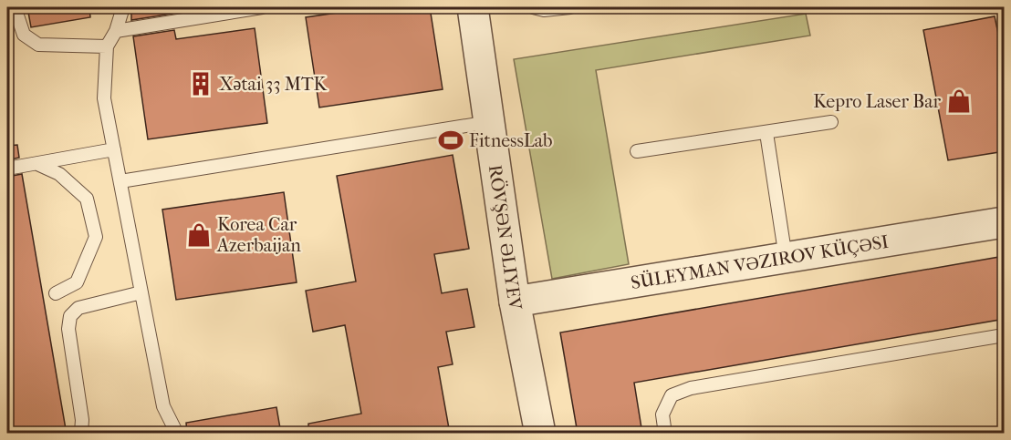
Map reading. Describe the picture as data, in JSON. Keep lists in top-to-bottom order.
{
  "streets": {
    "street": ["RÖVŞƏN ƏLIYEV", "SÜLEYMAN VƏZIROV KÜÇƏSI"]
  },
  "crossings": [
    ["RÖVŞƏN ƏLIYEV", "SÜLEYMAN VƏZIROV KÜÇƏSI"]
  ],
  "places": {
    "building": ["Xətai 33 MTK"],
    "shop": ["Kepro Laser Bar", "Korea Car Azerbaijan"],
    "sports": ["FitnessLab"]
  }
}
